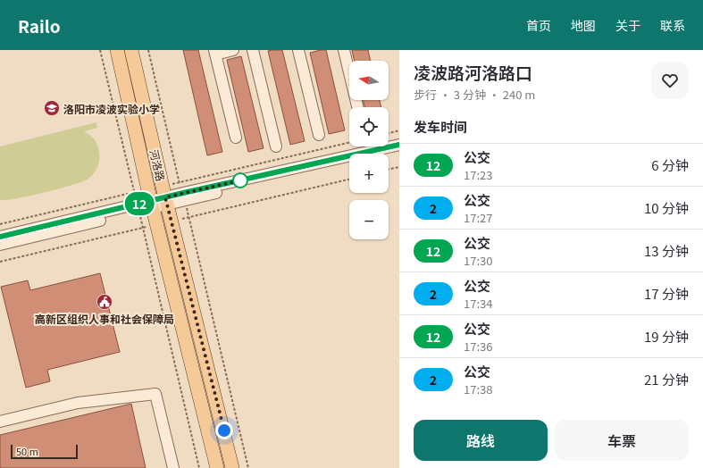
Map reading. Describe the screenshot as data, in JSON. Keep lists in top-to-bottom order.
{
  "streets": {
    "main road": ["河洛路"]
  },
  "places": {
    "school or university": ["洛阳市凌波实验小学"],
    "public building": ["高新区组织人事和社会保障局"]
  },
  "lines": ["bus line 12"],
  "scale_bar": "50 m",
  "north": "left",
  "page": {
    "header": "Railo",
    "nav": [
      "首页",
      "地图",
      "关于",
      "联系"
    ],
    "on_map": "12",
    "heading": [
      ["凌波路河洛路口", "步行 · 3 分钟 · 240 m"],
      "发车时间"
    ],
    "map_buttons": ["+", "−"],
    "list": [
      {
        "mark": "12",
        "name": "公交",
        "note": "17:23",
        "value": "6 分钟"
      },
      {
        "mark": "2",
        "name": "公交",
        "note": "17:27",
        "value": "10 分钟"
      },
      {
        "mark": "12",
        "name": "公交",
        "note": "17:30",
        "value": "13 分钟"
      },
      {
        "mark": "2",
        "name": "公交",
        "note": "17:34",
        "value": "17 分钟"
      },
      {
        "mark": "12",
        "name": "公交",
        "note": "17:36",
        "value": "19 分钟"
      },
      {
        "mark": "2",
        "name": "公交",
        "note": "17:38",
        "value": "21 分钟"
      }
    ],
    "buttons": ["路线", "车票"],
    "scale": "50 m"
  }
}
